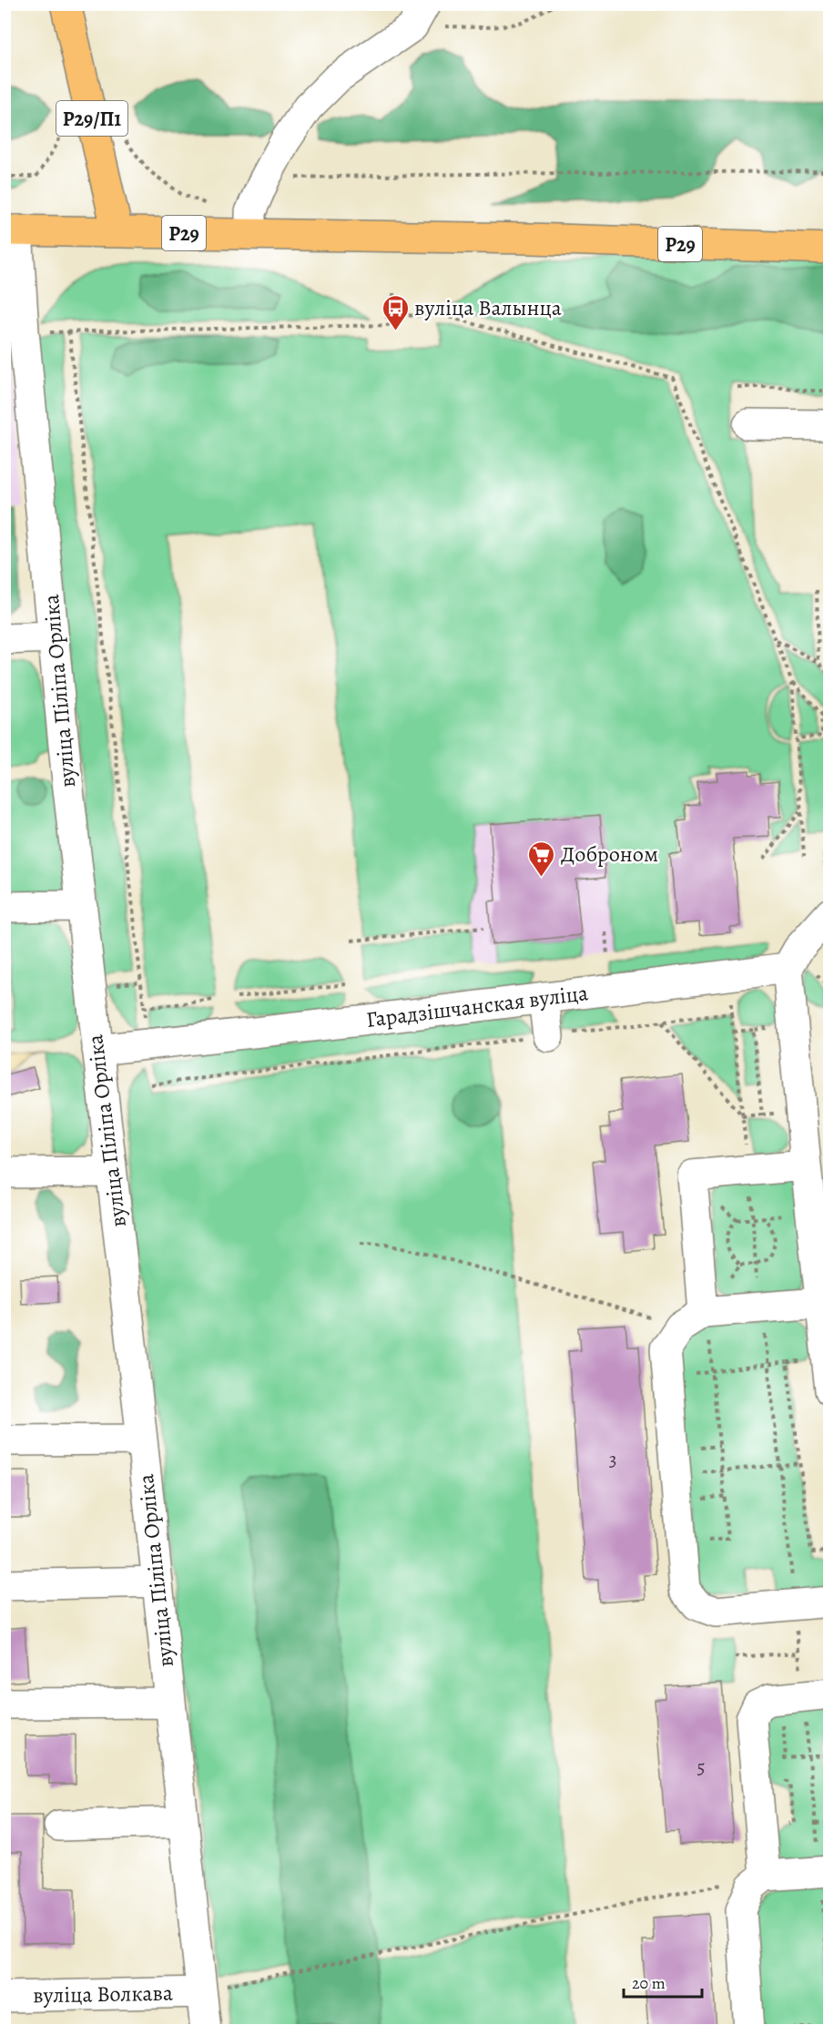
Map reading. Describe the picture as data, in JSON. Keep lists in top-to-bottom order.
{
  "streets": {
    "main road": ["Р29/П1", "Р29"],
    "street": ["вуліца Піліпа Орліка", "Гарадзішчанская вуліца", "вуліца Волкава"]
  },
  "crossings": [
    ["Р29/П1", "Р29"],
    ["Р29", "вуліца Піліпа Орліка"],
    ["вуліца Піліпа Орліка", "Гарадзішчанская вуліца"],
    ["вуліца Піліпа Орліка", "вуліца Волкава"]
  ],
  "places": {
    "bus stop": ["вуліца Валынца"],
    "supermarket": ["Доброном"]
  },
  "house_numbers": ["3", "5"],
  "scale_bar": "20 m"
}
